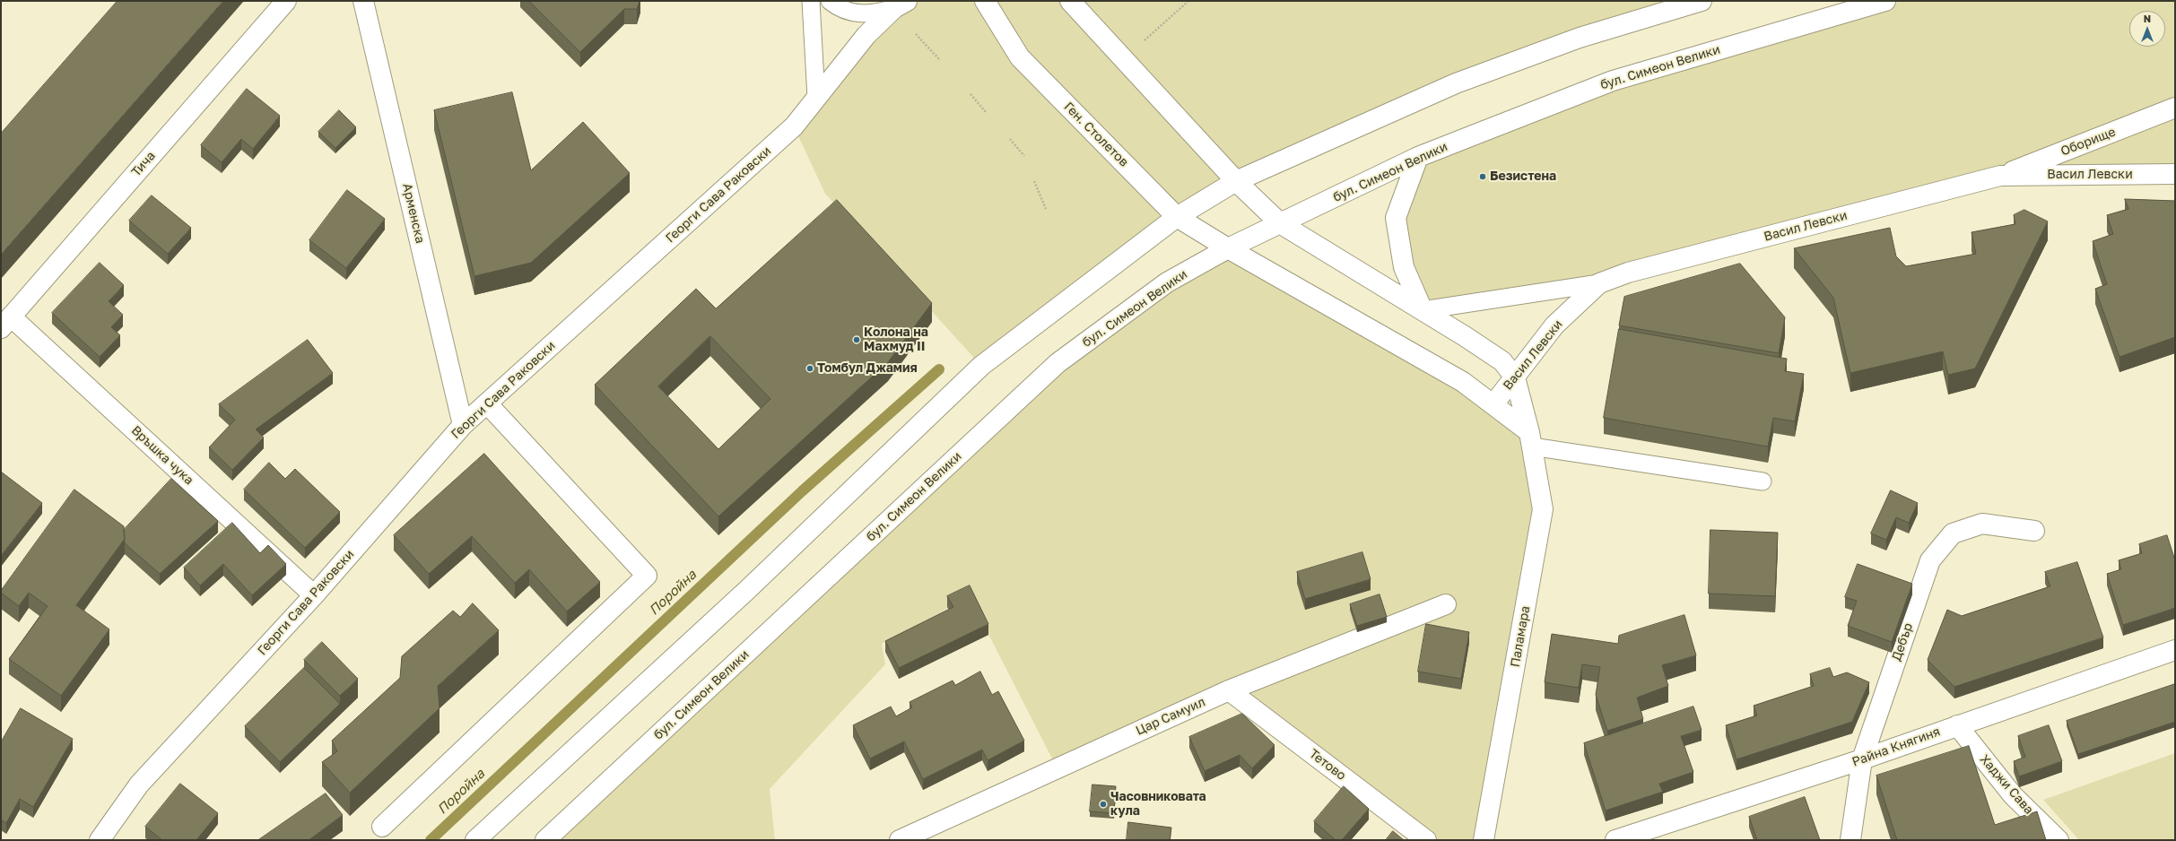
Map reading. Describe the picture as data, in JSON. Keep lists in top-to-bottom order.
{
  "streets": {
    "street": [
      "бул. Симеон Велики",
      "Ген. Столетов",
      "Оборище",
      "Тича",
      "Васил Левски",
      "Георги Сава Раковски",
      "Арменска",
      "Връшка чука",
      "Паламара",
      "Дебър",
      "Цар Самуил",
      "Райна Княгиня",
      "Тетово",
      "Хаджи Сава"
    ]
  },
  "crossings": [
    ["бул. Симеон Велики", "Ген. Столетов"],
    ["Ген. Столетов", "Васил Левски"],
    ["Ген. Столетов", "Паламара"],
    ["Оборище", "Васил Левски"],
    ["Тича", "Връшка чука"],
    ["Васил Левски", "Паламара"],
    ["Георги Сава Раковски", "Арменска"],
    ["Георги Сава Раковски", "Връшка чука"],
    ["Дебър", "Райна Княгиня"],
    ["Цар Самуил", "Тетово"],
    ["Райна Княгиня", "Хаджи Сава"]
  ],
  "water": ["Поройна"],
  "places": [
    "Безистена",
    "Колона на Махмуд II",
    "Томбул Джамия",
    "Часовниковата кула"
  ],
  "north": "top"
}
